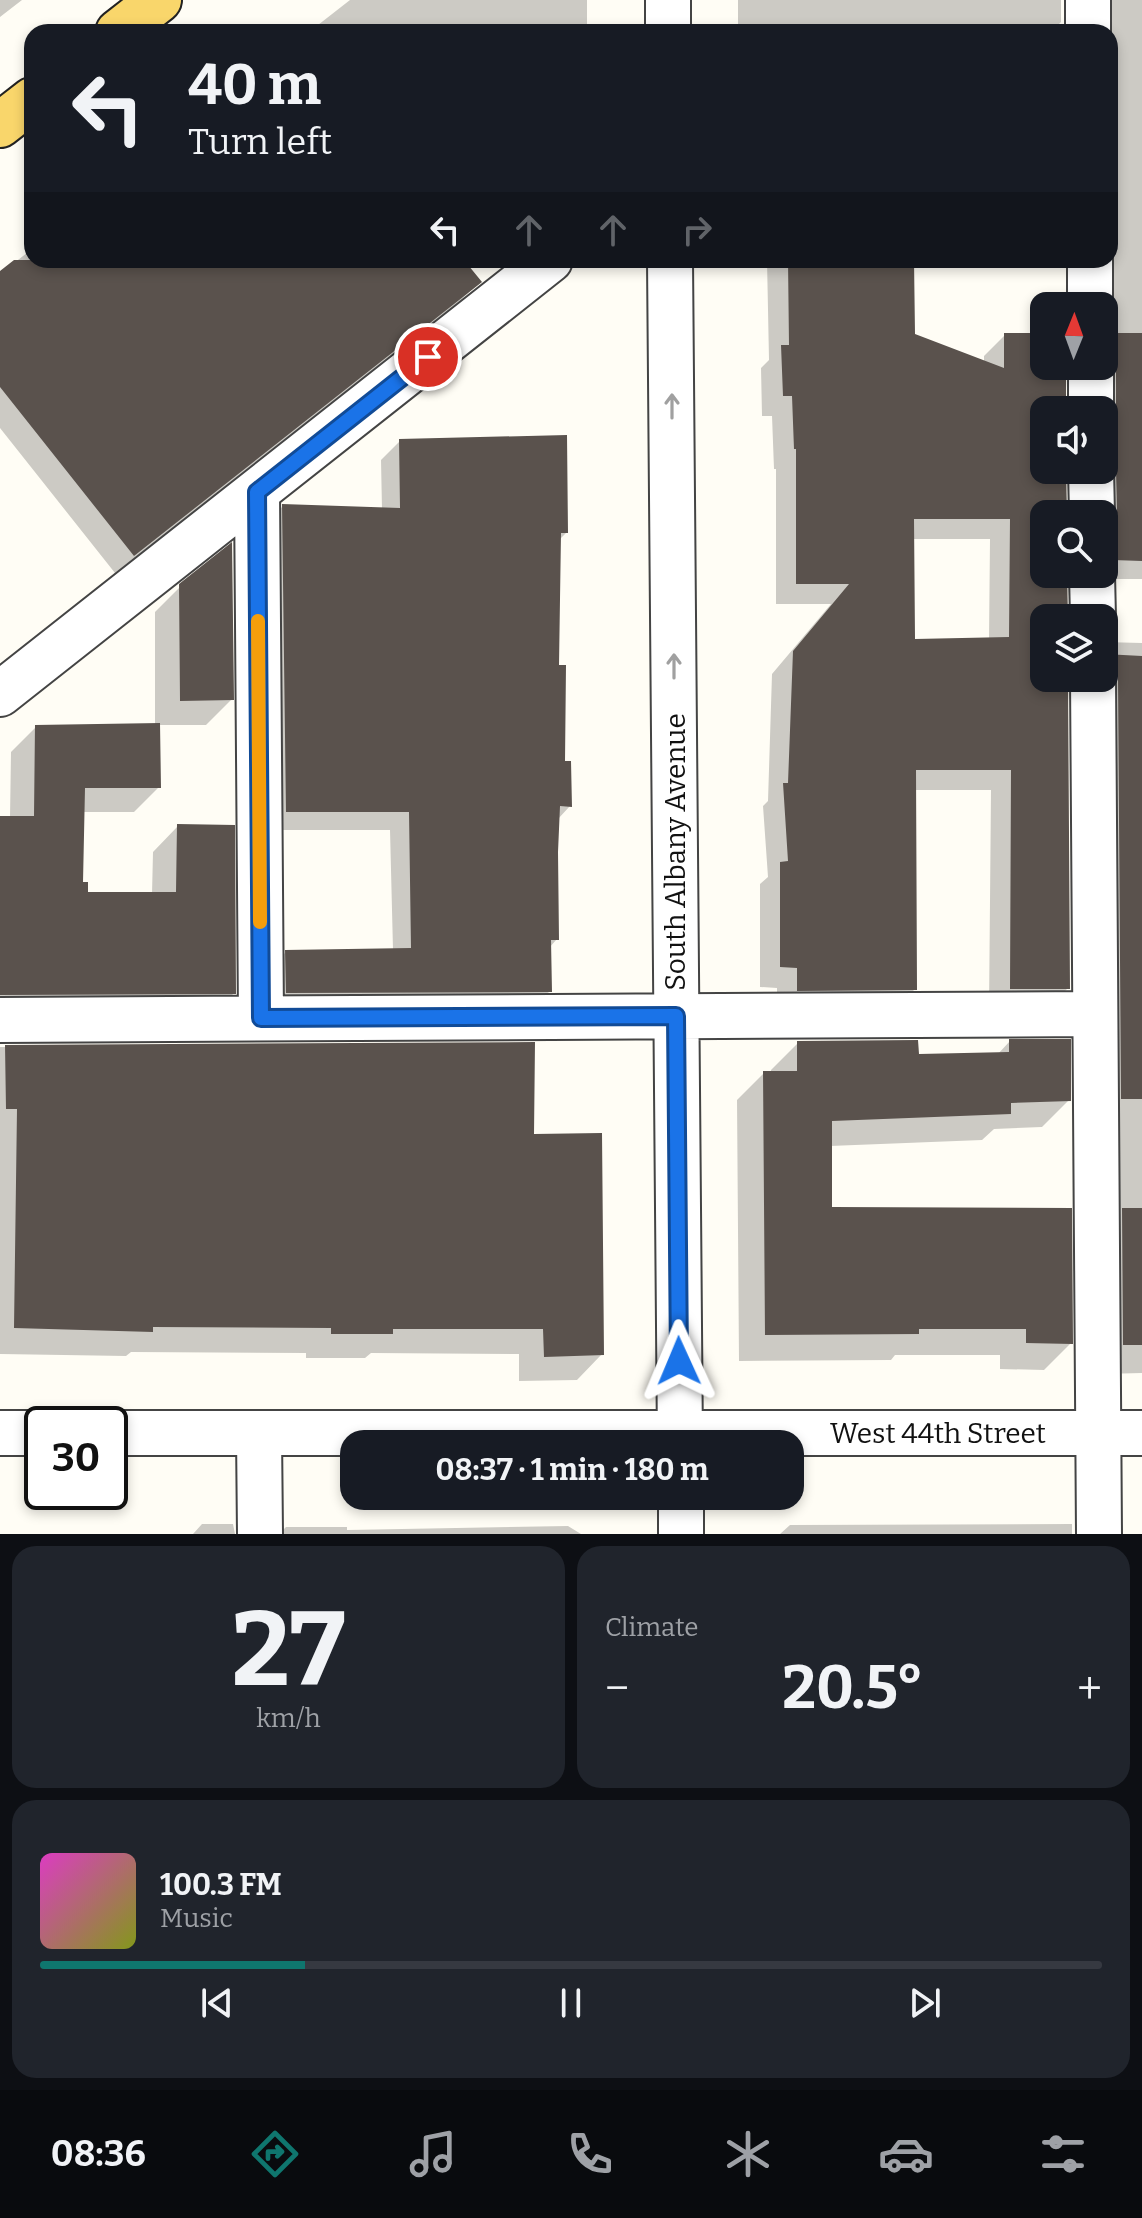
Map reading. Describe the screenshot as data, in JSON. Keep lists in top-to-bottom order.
{
  "streets": {
    "street": ["South Albany Avenue", "West 44th Street"]
  },
  "one_way": ["South Albany Avenue"],
  "north": "top",
  "page": {
    "turn": ["40 m", "Turn left"],
    "limit": "30",
    "trip": "08:37 · 1 min · 180 m",
    "tile": [
      ["27", "km/h"],
      "Climate"
    ],
    "heat": ["−", "20.5°", "+"],
    "song": ["100.3 FM", "Music"],
    "tabs": "08:36"
  }
}
